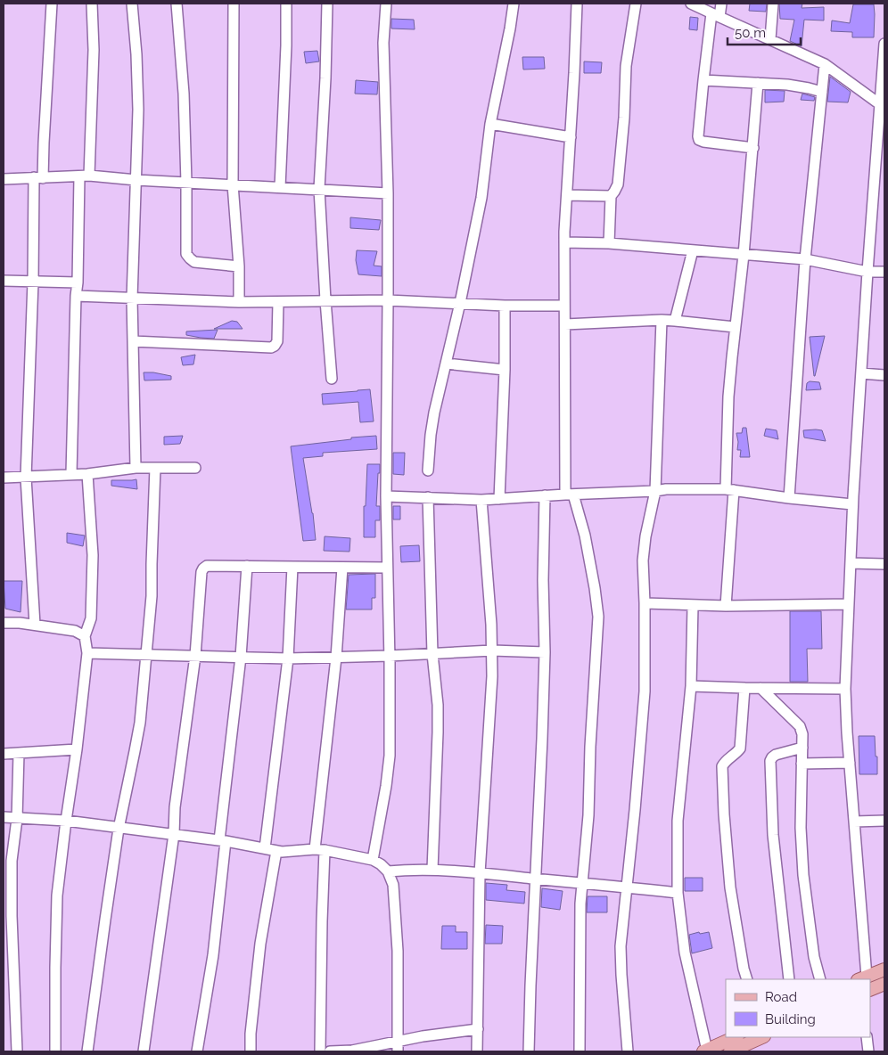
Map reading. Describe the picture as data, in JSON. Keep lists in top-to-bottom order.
{
  "legend": ["Road", "Building"],
  "scale_bar": "50 m"
}
